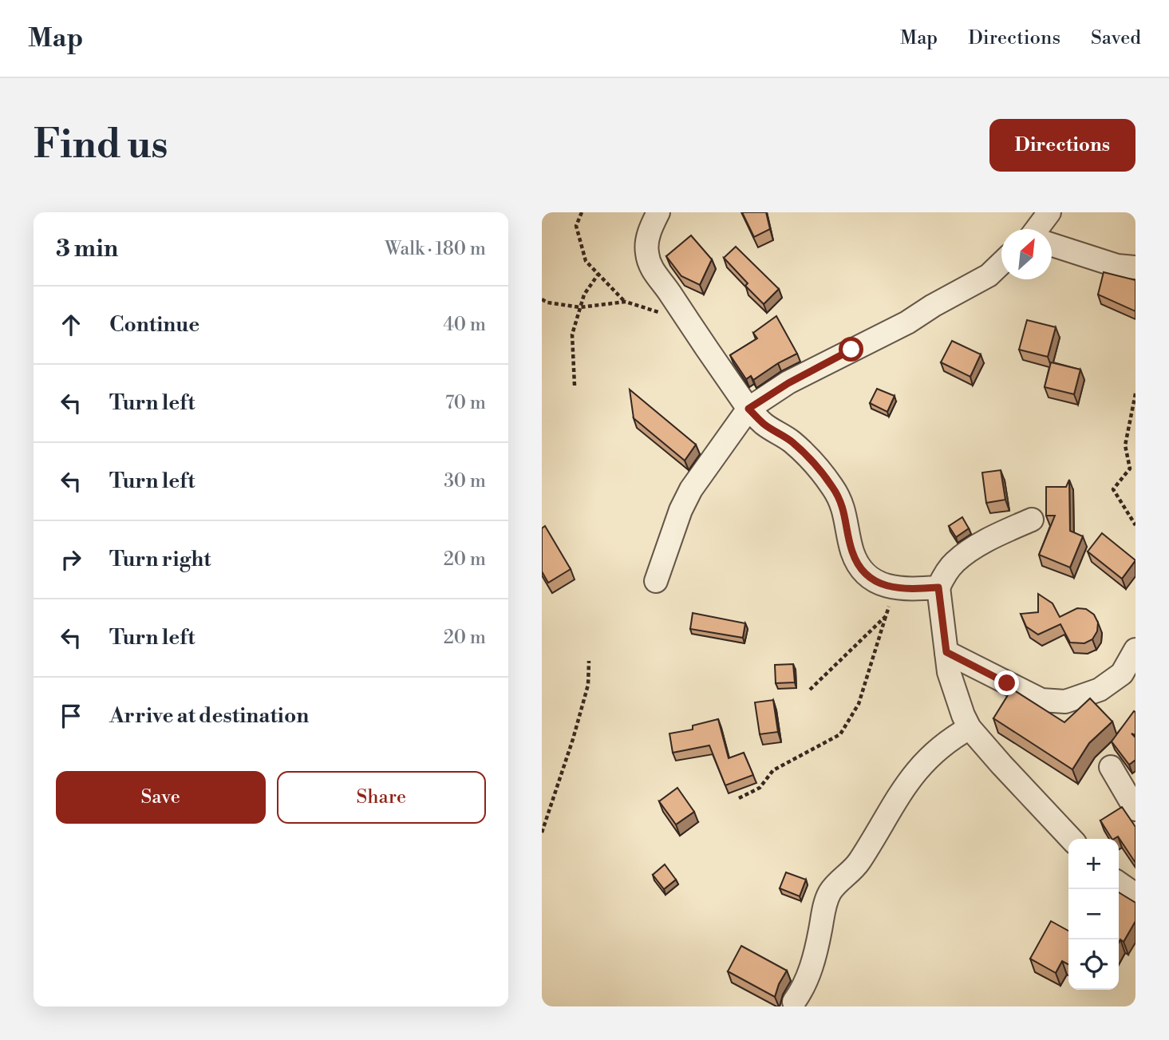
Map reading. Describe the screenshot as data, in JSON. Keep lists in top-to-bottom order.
{
  "north": "top right",
  "page": {
    "header": "Map",
    "nav": ["Map", "Directions", "Saved"],
    "buttons": [
      "Directions",
      ["Save", "Share"]
    ],
    "title": "Find us",
    "heading": ["3 min", "Walk · 180 m"],
    "list": [
      ["Continue", "40 m"],
      ["Turn left", "70 m"],
      ["Turn left", "30 m"],
      ["Turn right", "20 m"],
      ["Turn left", "20 m"],
      "Arrive at destination"
    ],
    "map_buttons": ["+", "−"]
  }
}
